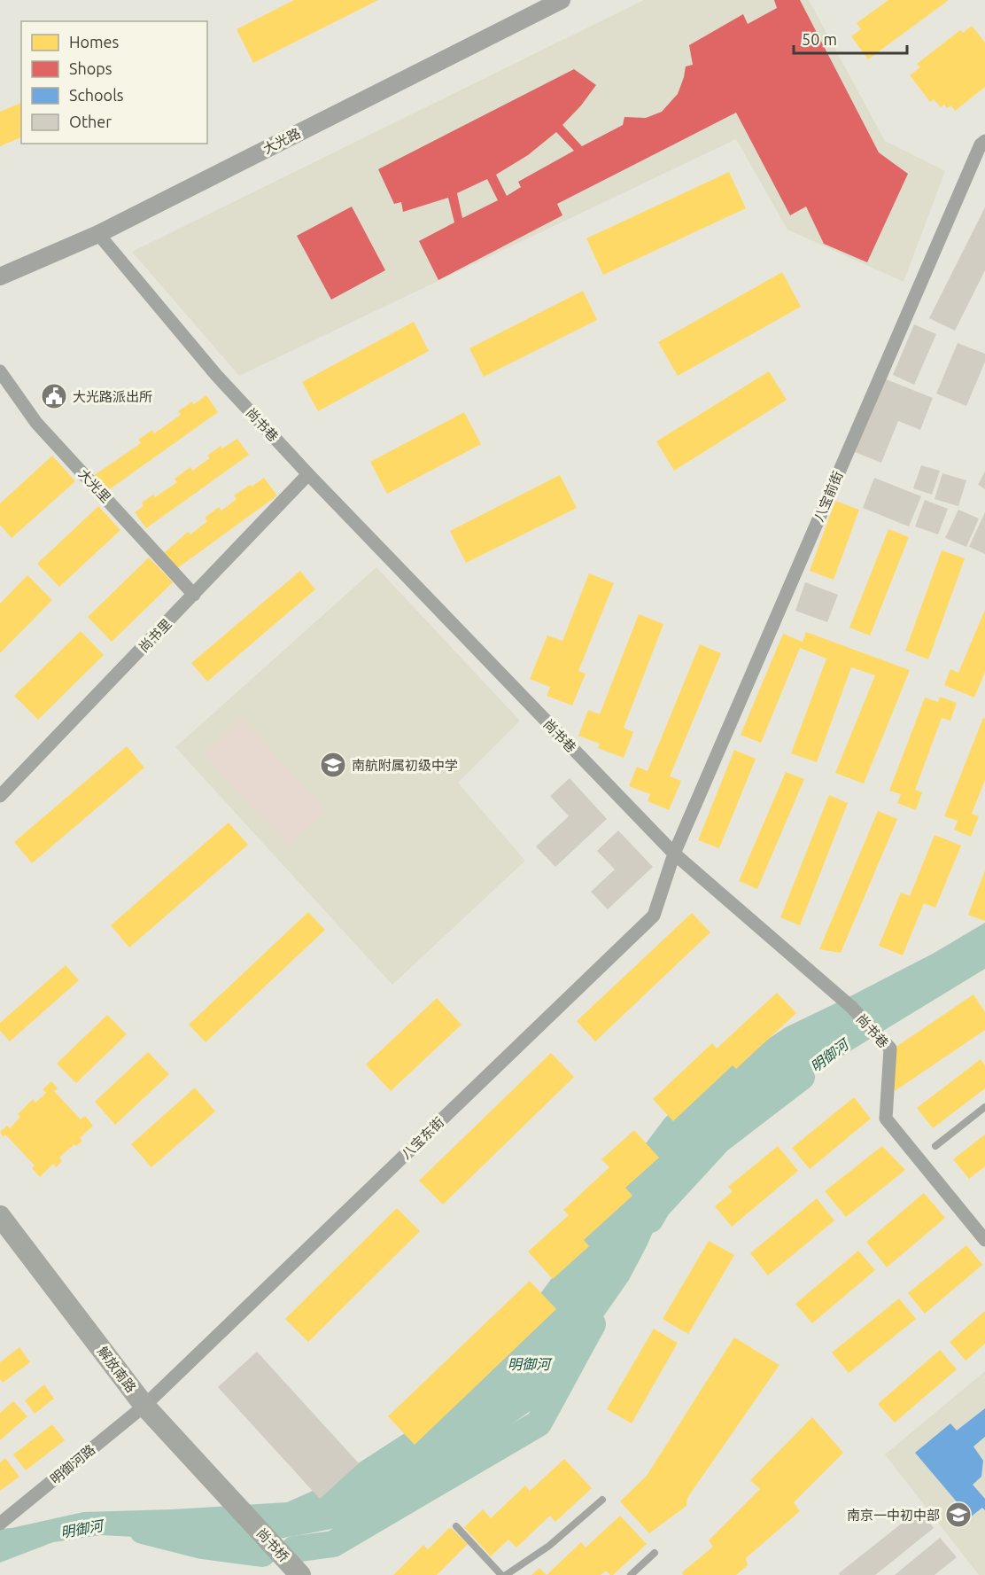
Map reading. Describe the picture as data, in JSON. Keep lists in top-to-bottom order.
{
  "streets": {
    "street": [
      "大光路",
      "尚书巷",
      "大光里",
      "八宝前街",
      "尚书里",
      "八宝东街",
      "解放南路",
      "明御河路",
      "尚书桥"
    ]
  },
  "crossings": [
    ["大光路", "尚书巷"],
    ["尚书巷", "八宝前街"],
    ["尚书巷", "尚书里"],
    ["尚书巷", "八宝东街"],
    ["大光里", "尚书里"],
    ["八宝前街", "八宝东街"],
    ["八宝东街", "解放南路"],
    ["八宝东街", "明御河路"],
    ["解放南路", "明御河路"],
    ["解放南路", "尚书桥"]
  ],
  "water": ["明御河"],
  "places": {
    "public building": ["大光路派出所"],
    "school or university": ["南航附属初级中学", "南京一中初中部"]
  },
  "legend": [
    "Homes",
    "Shops",
    "Schools",
    "Other"
  ],
  "scale_bar": "50 m"
}
